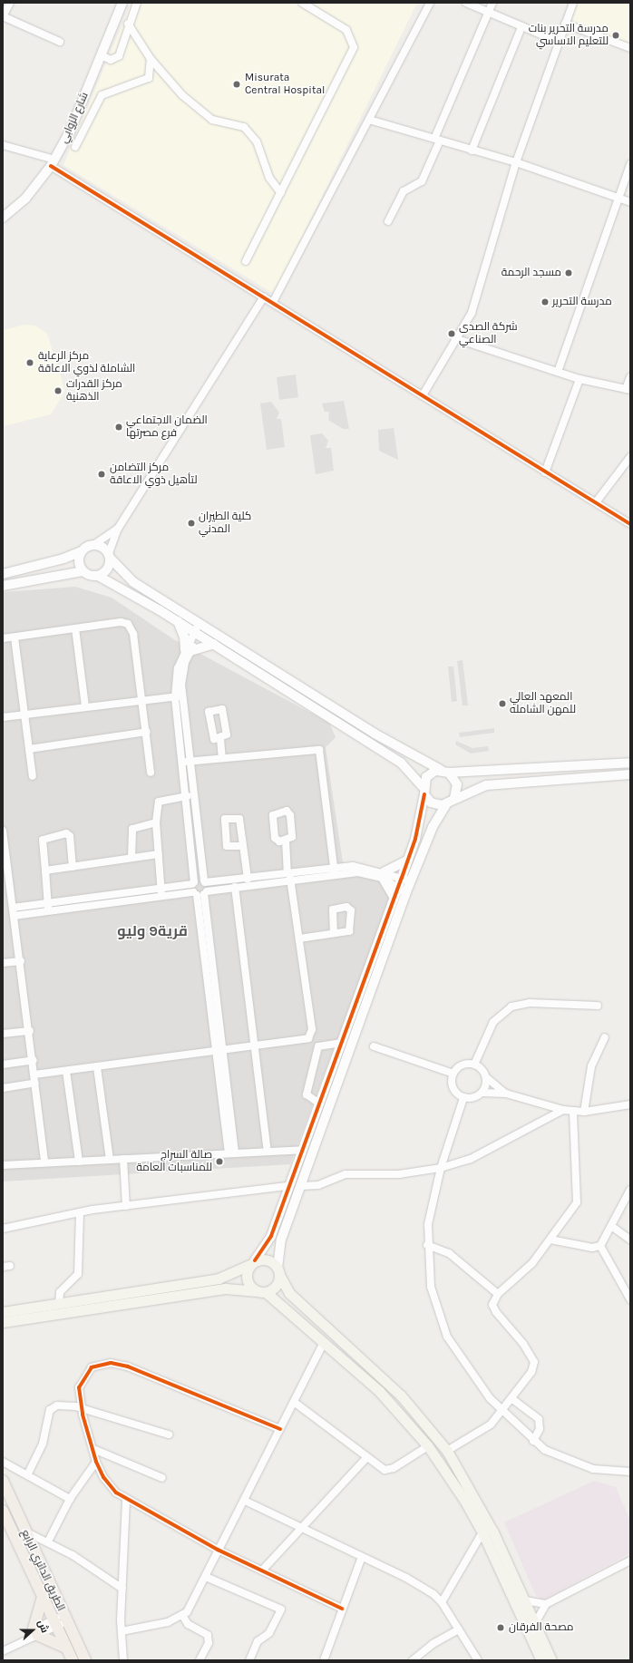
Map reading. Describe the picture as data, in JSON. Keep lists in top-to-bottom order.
{
  "streets": {
    "main road": ["الطريق الدائري الرابع"],
    "street": ["شارع الزوابي"]
  },
  "districts": ["قرية9 وليو"],
  "places": [
    "مدرسة التحرير بنات للتعليم الاساسي",
    "Misurata Central Hospital",
    "مسجد الرحمة",
    "مدرسة التحرير",
    "شركة الصدى الصناعي",
    "مركز الرعاية الشاملة لذوي الاعاقة",
    "مركز القدرات الذهنية",
    "الضمان الاجتماعي فرع مصرتها",
    "مركز التضامن لتأهيل ذوي الاعاقة",
    "كلية الطيران المدني",
    "المعهد العالي للمهن الشامله",
    "صالة السراج للمناسبات العامة",
    "مصحة الفرقان"
  ],
  "north": "right"
}
